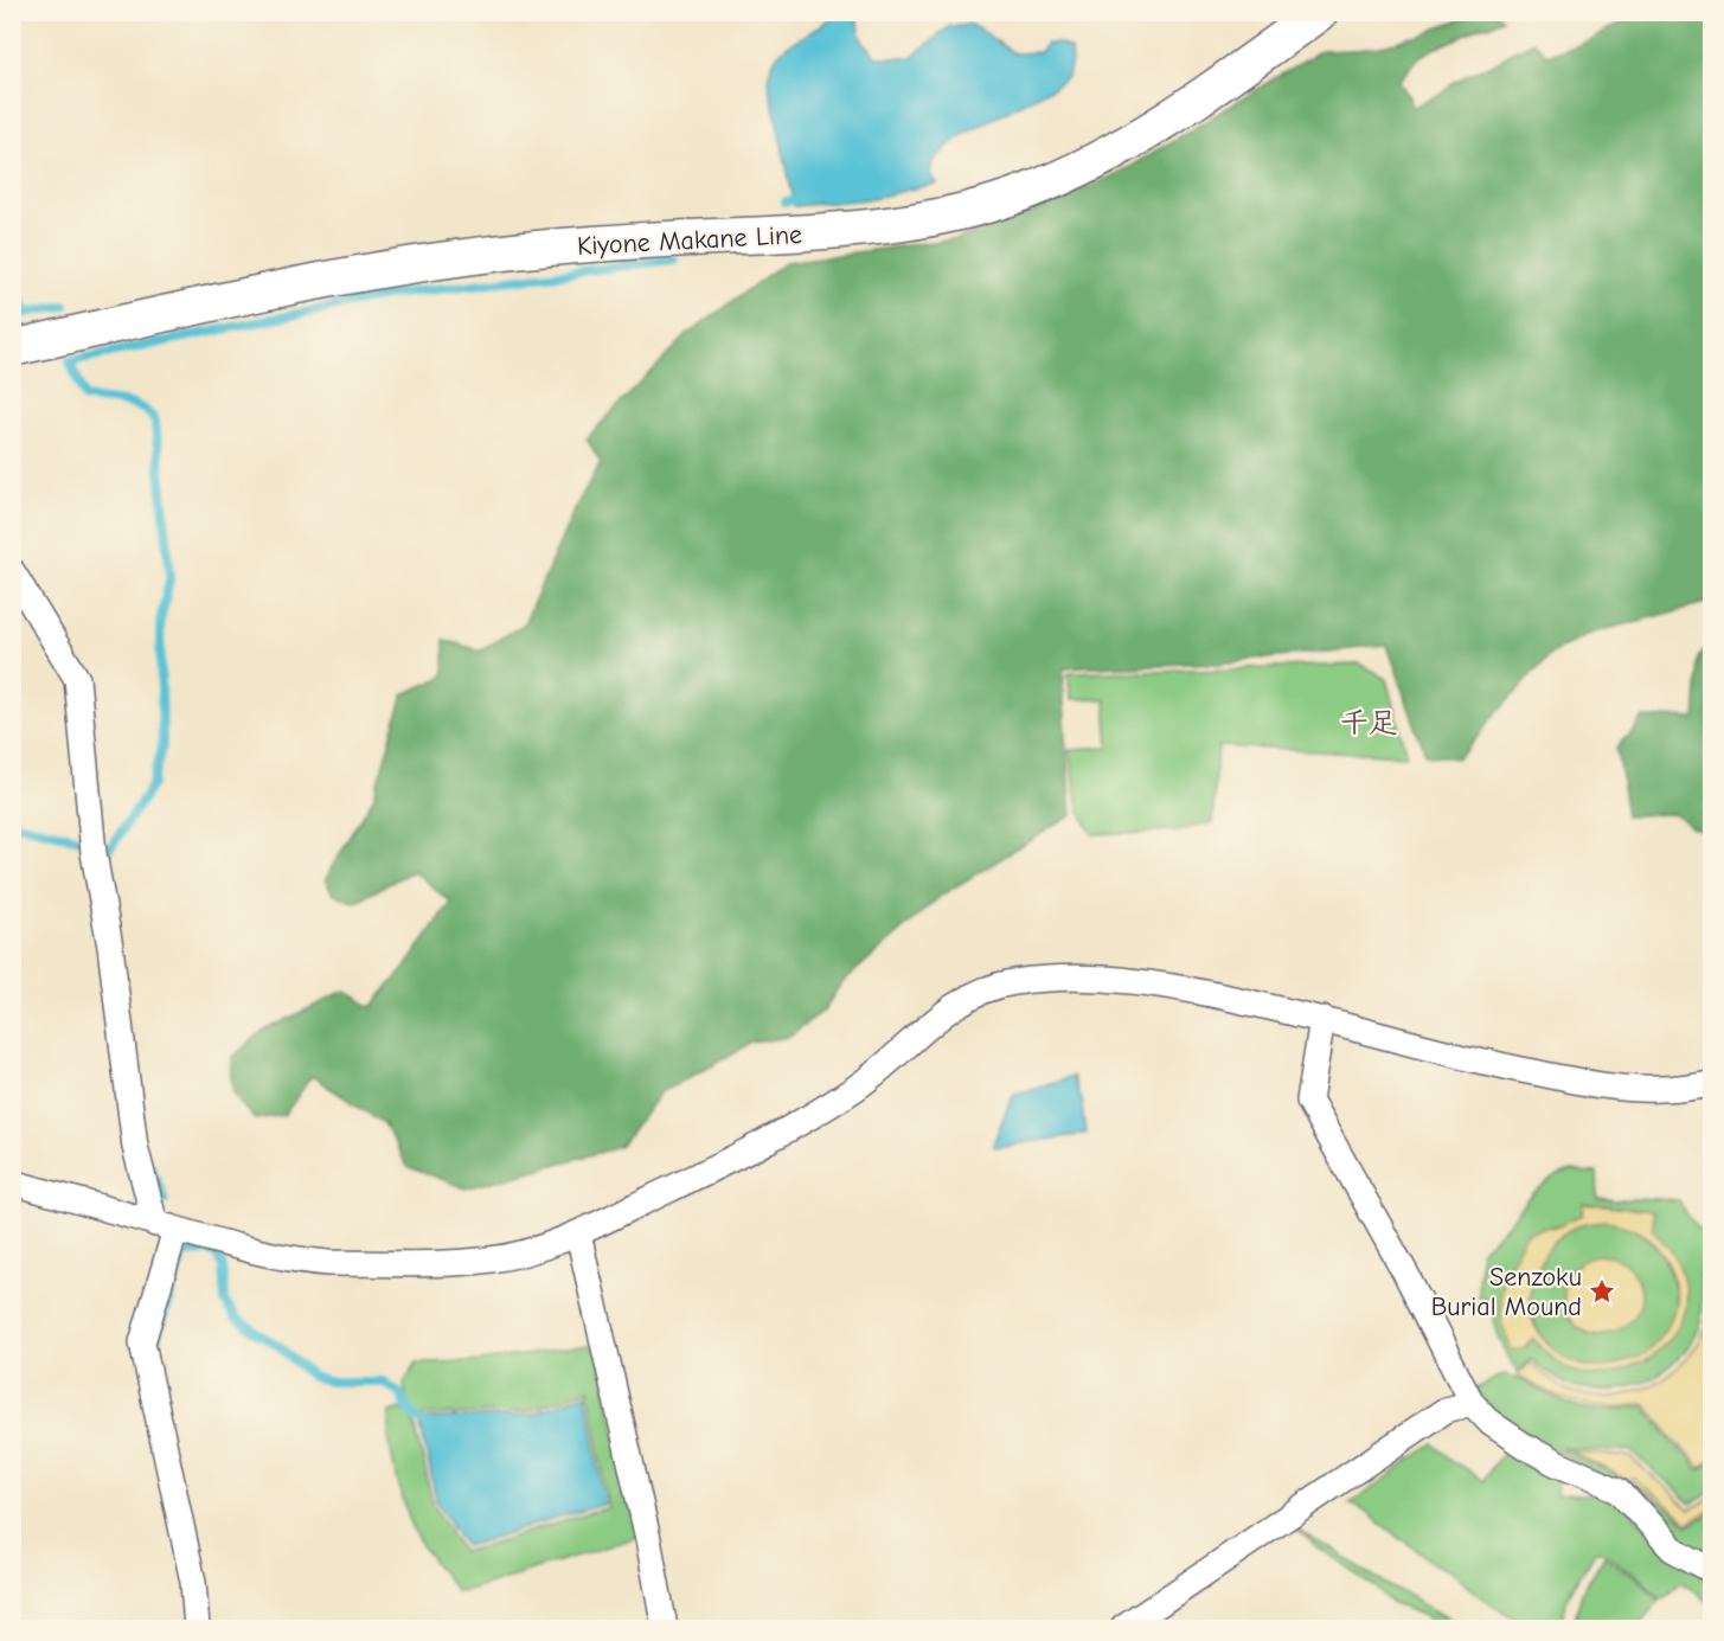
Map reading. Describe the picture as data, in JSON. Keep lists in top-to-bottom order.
{
  "streets": {
    "main road": ["Kiyone Makane Line"]
  },
  "districts": ["千足"],
  "places": {
    "place": ["Senzoku Burial Mound"]
  }
}
